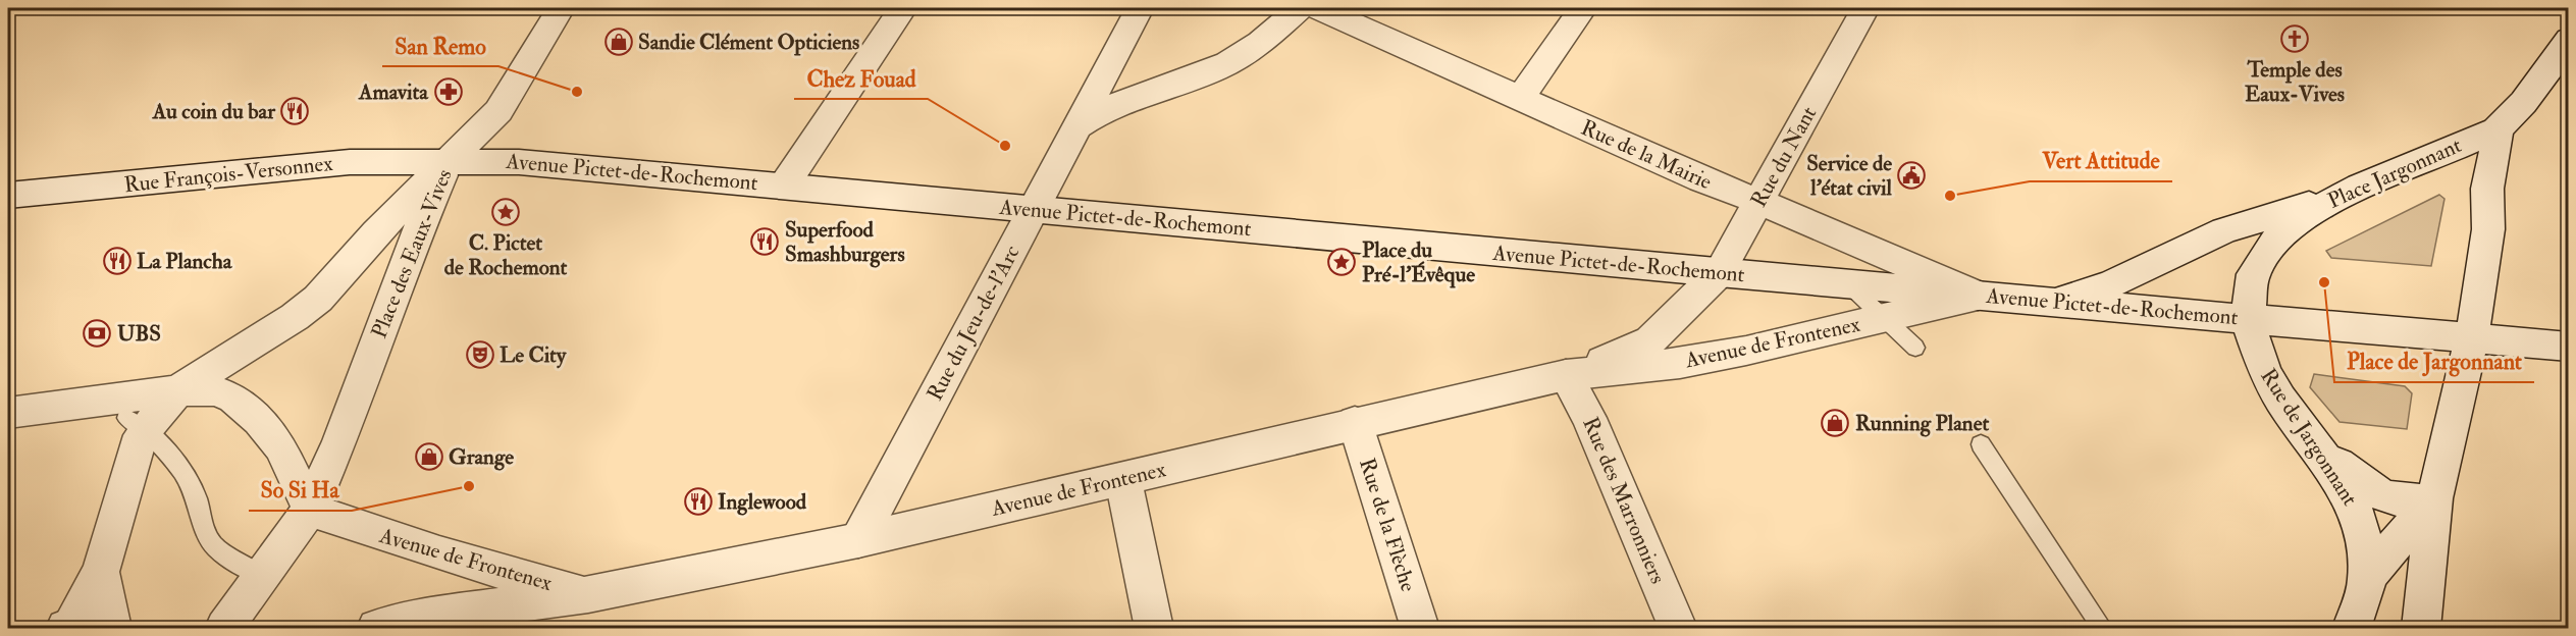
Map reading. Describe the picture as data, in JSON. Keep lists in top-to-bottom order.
{
  "streets": {
    "street": [
      "Rue de la Mairie",
      "Rue du Nant",
      "Avenue Pictet-de-Rochemont",
      "Place Jargonnant",
      "Rue François-Versonnex",
      "Place des Eaux-Vives",
      "Rue du Jeu-de-l'Arc",
      "Avenue de Frontenex",
      "Rue de Jargonnant",
      "Rue des Marronniers",
      "Rue de la Flèche"
    ]
  },
  "crossings": [
    ["Rue de la Mairie", "Rue du Nant"],
    ["Rue de la Mairie", "Avenue Pictet-de-Rochemont"],
    ["Rue de la Mairie", "Avenue de Frontenex"],
    ["Rue du Nant", "Avenue Pictet-de-Rochemont"],
    ["Rue du Nant", "Avenue de Frontenex"],
    ["Avenue Pictet-de-Rochemont", "Place Jargonnant"],
    ["Avenue Pictet-de-Rochemont", "Rue François-Versonnex"],
    ["Avenue Pictet-de-Rochemont", "Place des Eaux-Vives"],
    ["Avenue Pictet-de-Rochemont", "Rue du Jeu-de-l'Arc"],
    ["Avenue Pictet-de-Rochemont", "Avenue de Frontenex"],
    ["Avenue Pictet-de-Rochemont", "Rue de Jargonnant"],
    ["Place Jargonnant", "Rue de Jargonnant"],
    ["Rue François-Versonnex", "Place des Eaux-Vives"],
    ["Place des Eaux-Vives", "Avenue de Frontenex"],
    ["Rue du Jeu-de-l'Arc", "Avenue de Frontenex"],
    ["Avenue de Frontenex", "Rue des Marronniers"],
    ["Avenue de Frontenex", "Rue de la Flèche"]
  ],
  "places": {
    "church": ["Temple des Eaux-Vives"],
    "shop": ["Sandie Clément Opticiens", "Running Planet", "Grange"],
    "pharmacy": ["Amavita"],
    "other": [
      "San Remo",
      "Chez Fouad",
      "Vert Attitude",
      "Place de Jargonnant",
      "So Si Ha"
    ],
    "restaurant": [
      "Au coin du bar",
      "Superfood Smashburgers",
      "La Plancha",
      "Inglewood"
    ],
    "public building": ["Service de l’état civil"],
    "place": ["C. Pictet de Rochemont", "Place du Pré-l'Évêque"],
    "bank": ["UBS"],
    "theatre": ["Le City"]
  }
}
